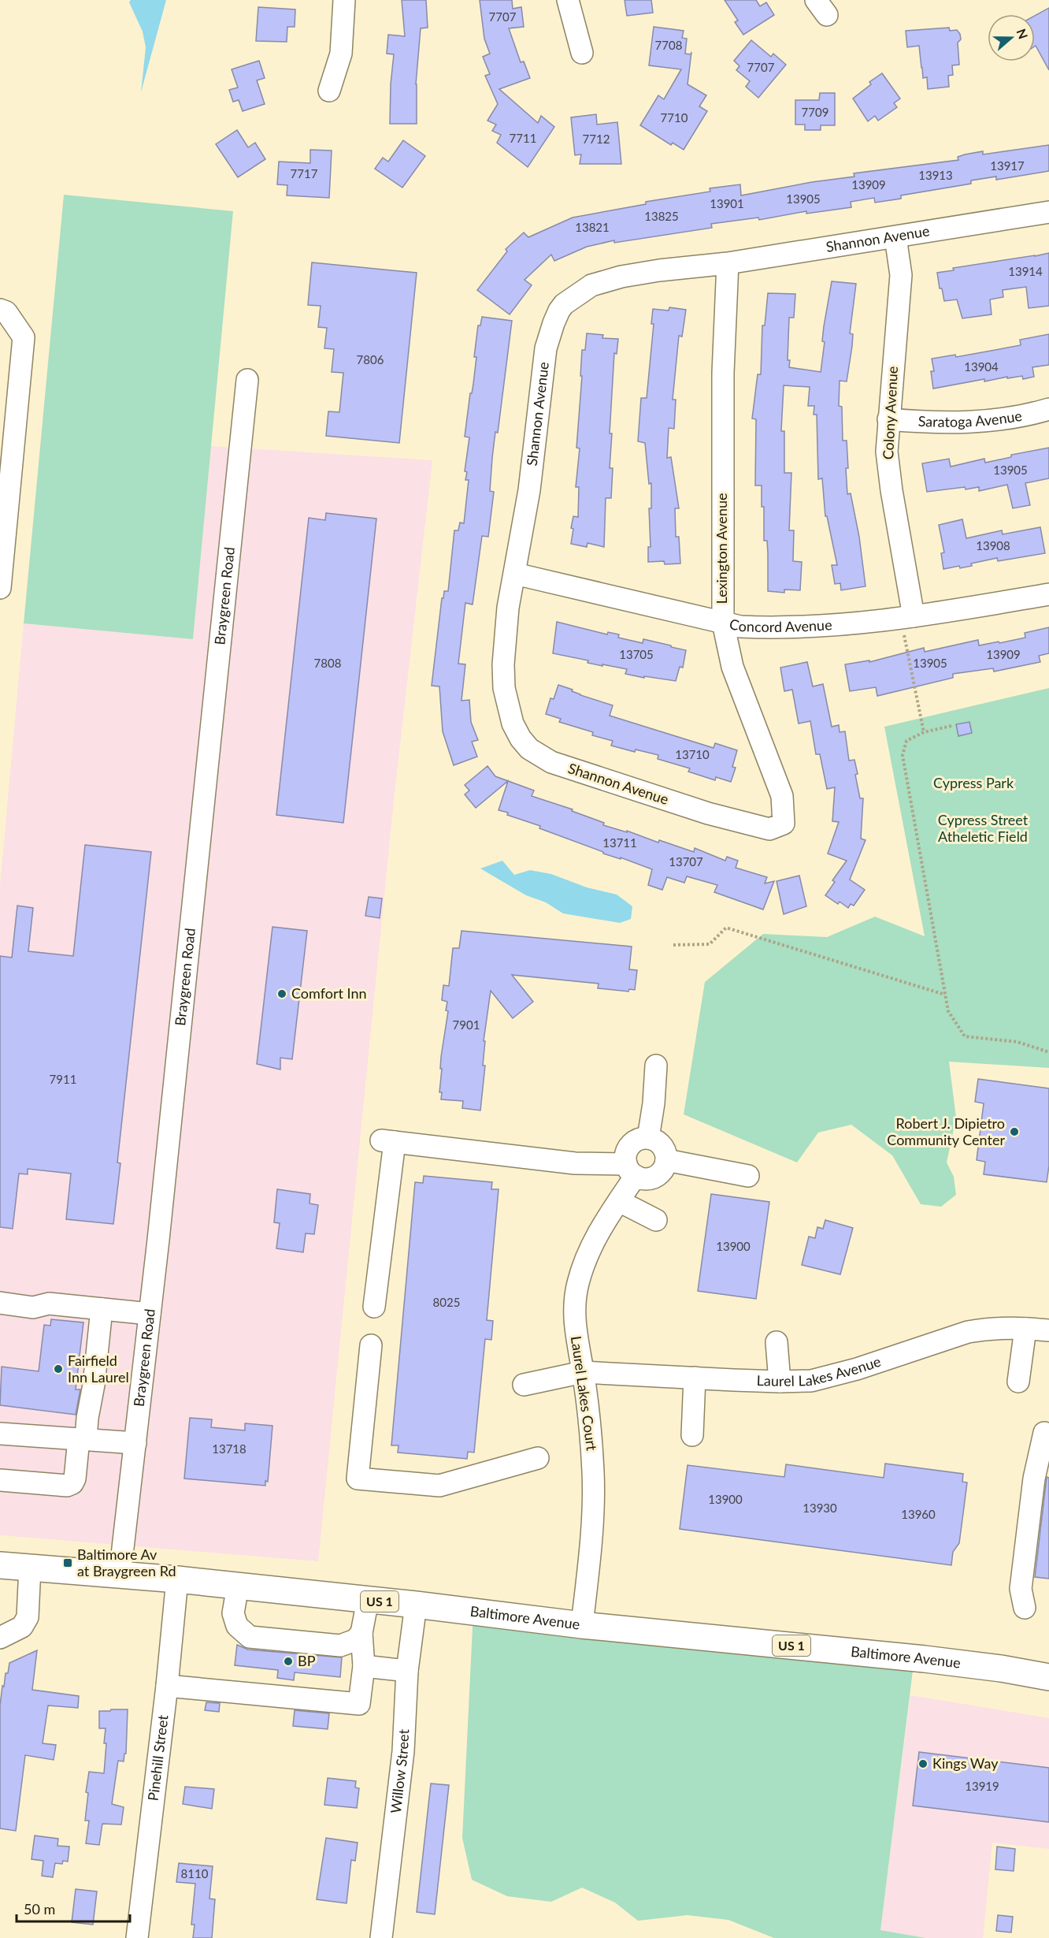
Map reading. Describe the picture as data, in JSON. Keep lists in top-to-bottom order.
{
  "streets": {
    "main road": ["US 1", "Baltimore Avenue"],
    "street": [
      "Shannon Avenue",
      "Colony Avenue",
      "Saratoga Avenue",
      "Lexington Avenue",
      "Braygreen Road",
      "Concord Avenue",
      "Laurel Lakes Avenue",
      "Laurel Lakes Court",
      "Pinehill Street",
      "Willow Street"
    ]
  },
  "crossings": [
    ["Shannon Avenue", "Colony Avenue"],
    ["Shannon Avenue", "Lexington Avenue"],
    ["Shannon Avenue", "Concord Avenue"],
    ["Colony Avenue", "Saratoga Avenue"],
    ["Colony Avenue", "Concord Avenue"],
    ["Lexington Avenue", "Concord Avenue"],
    ["Braygreen Road", "Baltimore Avenue"],
    ["Laurel Lakes Avenue", "Laurel Lakes Court"],
    ["Laurel Lakes Court", "Baltimore Avenue"],
    ["Baltimore Avenue", "Pinehill Street"],
    ["Baltimore Avenue", "Willow Street"]
  ],
  "parks": ["Cypress Park", "Cypress Street Atheletic Field"],
  "places": {
    "other": [
      "Comfort Inn",
      "Robert J. Dipietro Community Center",
      "Fairfield Inn Laurel",
      "BP",
      "Kings Way"
    ],
    "transit": ["Baltimore Av at Braygreen Rd"]
  },
  "house_numbers": [
    "7707",
    "7708",
    "7707",
    "7709",
    "7710",
    "7711",
    "7712",
    "13917",
    "7717",
    "13913",
    "13909",
    "13905",
    "13901",
    "13825",
    "13821",
    "13914",
    "7806",
    "13904",
    "13905",
    "13908",
    "13705",
    "13909",
    "7808",
    "13905",
    "13710",
    "13711",
    "13707",
    "7901",
    "7911",
    "13900",
    "8025",
    "13718",
    "13900",
    "13930",
    "13960",
    "13919",
    "8110"
  ],
  "scale_bar": "50 m",
  "north": "right"
}
